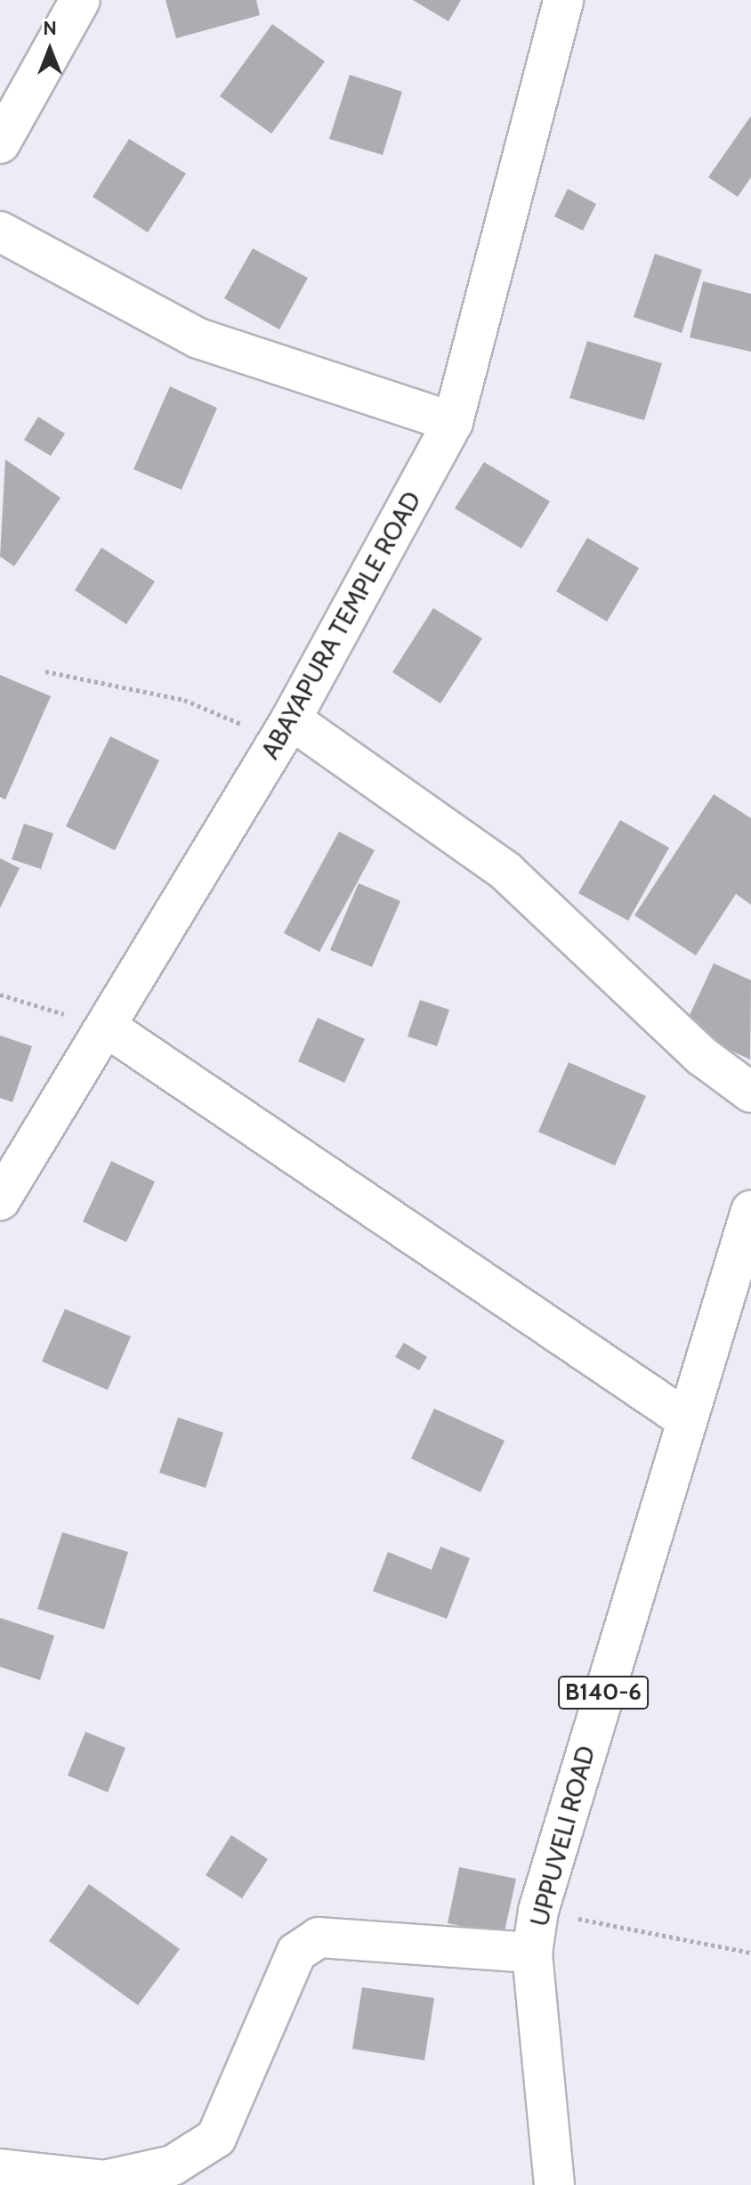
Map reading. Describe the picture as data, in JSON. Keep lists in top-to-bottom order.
{
  "streets": {
    "street": ["ABAYAPURA TEMPLE ROAD", "B140-6", "UPPUVELI ROAD"]
  },
  "north": "top"
}
